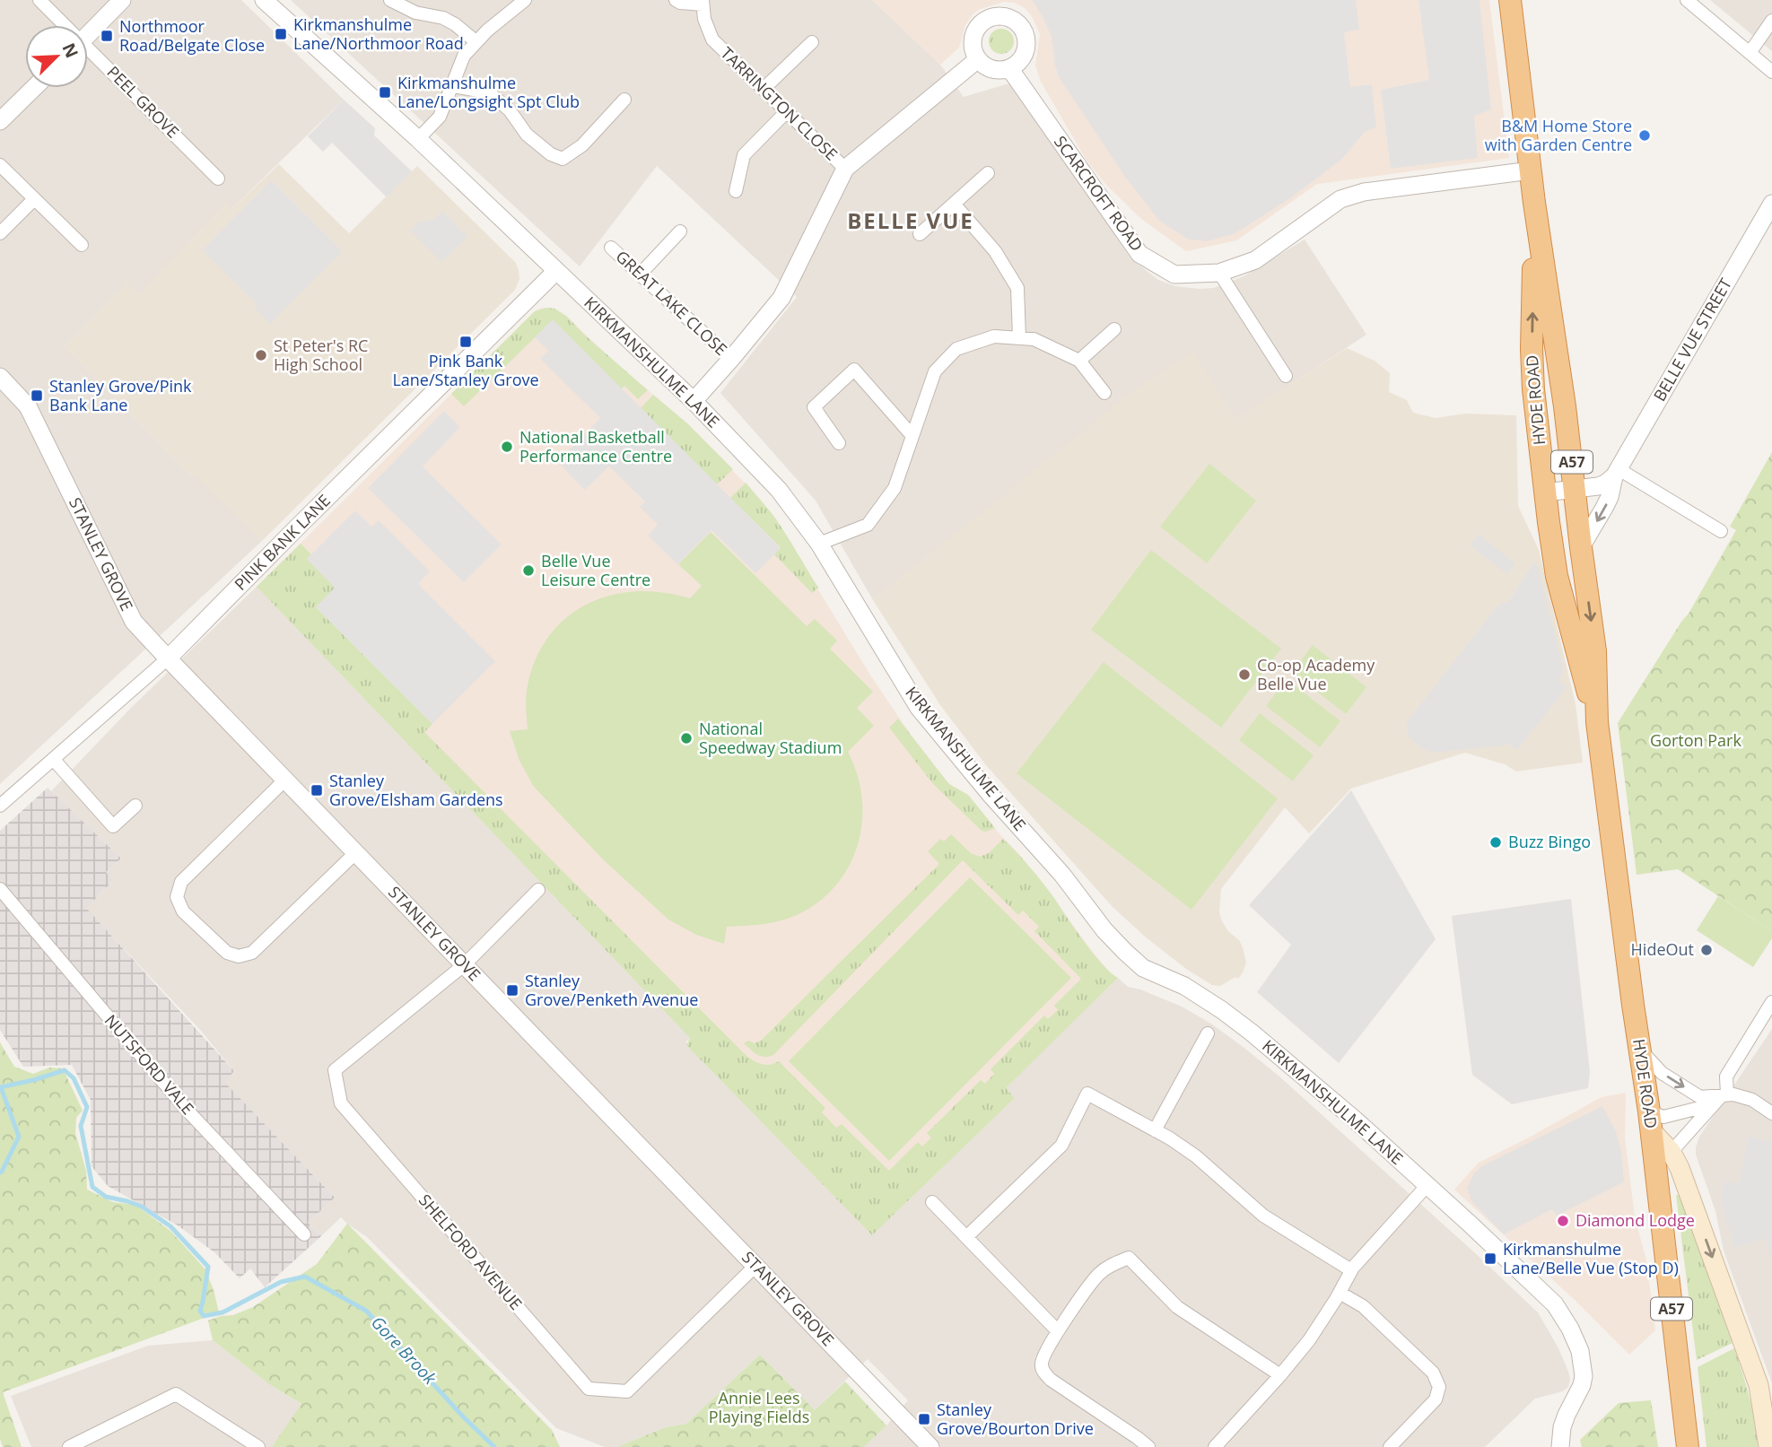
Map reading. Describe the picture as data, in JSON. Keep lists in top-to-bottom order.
{
  "streets": {
    "highway": ["HYDE ROAD", "A57"],
    "street": [
      "PEEL GROVE",
      "TARRINGTON CLOSE",
      "SCARCROFT ROAD",
      "GREAT LAKE CLOSE",
      "BELLE VUE STREET",
      "KIRKMANSHULME LANE",
      "PINK BANK LANE",
      "STANLEY GROVE",
      "NUTSFORD VALE",
      "SHELFORD AVENUE"
    ]
  },
  "crossings": [
    ["SCARCROFT ROAD", "HYDE ROAD"],
    ["BELLE VUE STREET", "HYDE ROAD"],
    ["KIRKMANSHULME LANE", "PINK BANK LANE"],
    ["PINK BANK LANE", "STANLEY GROVE"],
    ["STANLEY GROVE", "SHELFORD AVENUE"]
  ],
  "districts": ["BELLE VUE"],
  "water": ["Gore Brook"],
  "parks": ["Gorton Park", "Annie Lees Playing Fields"],
  "places": {
    "transit": [
      "Kirkmanshulme Lane/Northmoor Road",
      "Northmoor Road/Belgate Close",
      "Kirkmanshulme Lane/Longsight Spt Club",
      "Pink Bank Lane/Stanley Grove",
      "Stanley Grove/Pink Bank Lane",
      "Stanley Grove/Elsham Gardens",
      "Stanley Grove/Penketh Avenue",
      "Kirkmanshulme Lane/Belle Vue (Stop D)",
      "Stanley Grove/Bourton Drive"
    ],
    "other": [
      "B&M Home Store with Garden Centre",
      "St Peter's RC High School",
      "National Basketball Performance Centre",
      "Belle Vue Leisure Centre",
      "Co-op Academy Belle Vue",
      "National Speedway Stadium",
      "Buzz Bingo",
      "HideOut",
      "Diamond Lodge"
    ]
  },
  "north": "top right"
}
